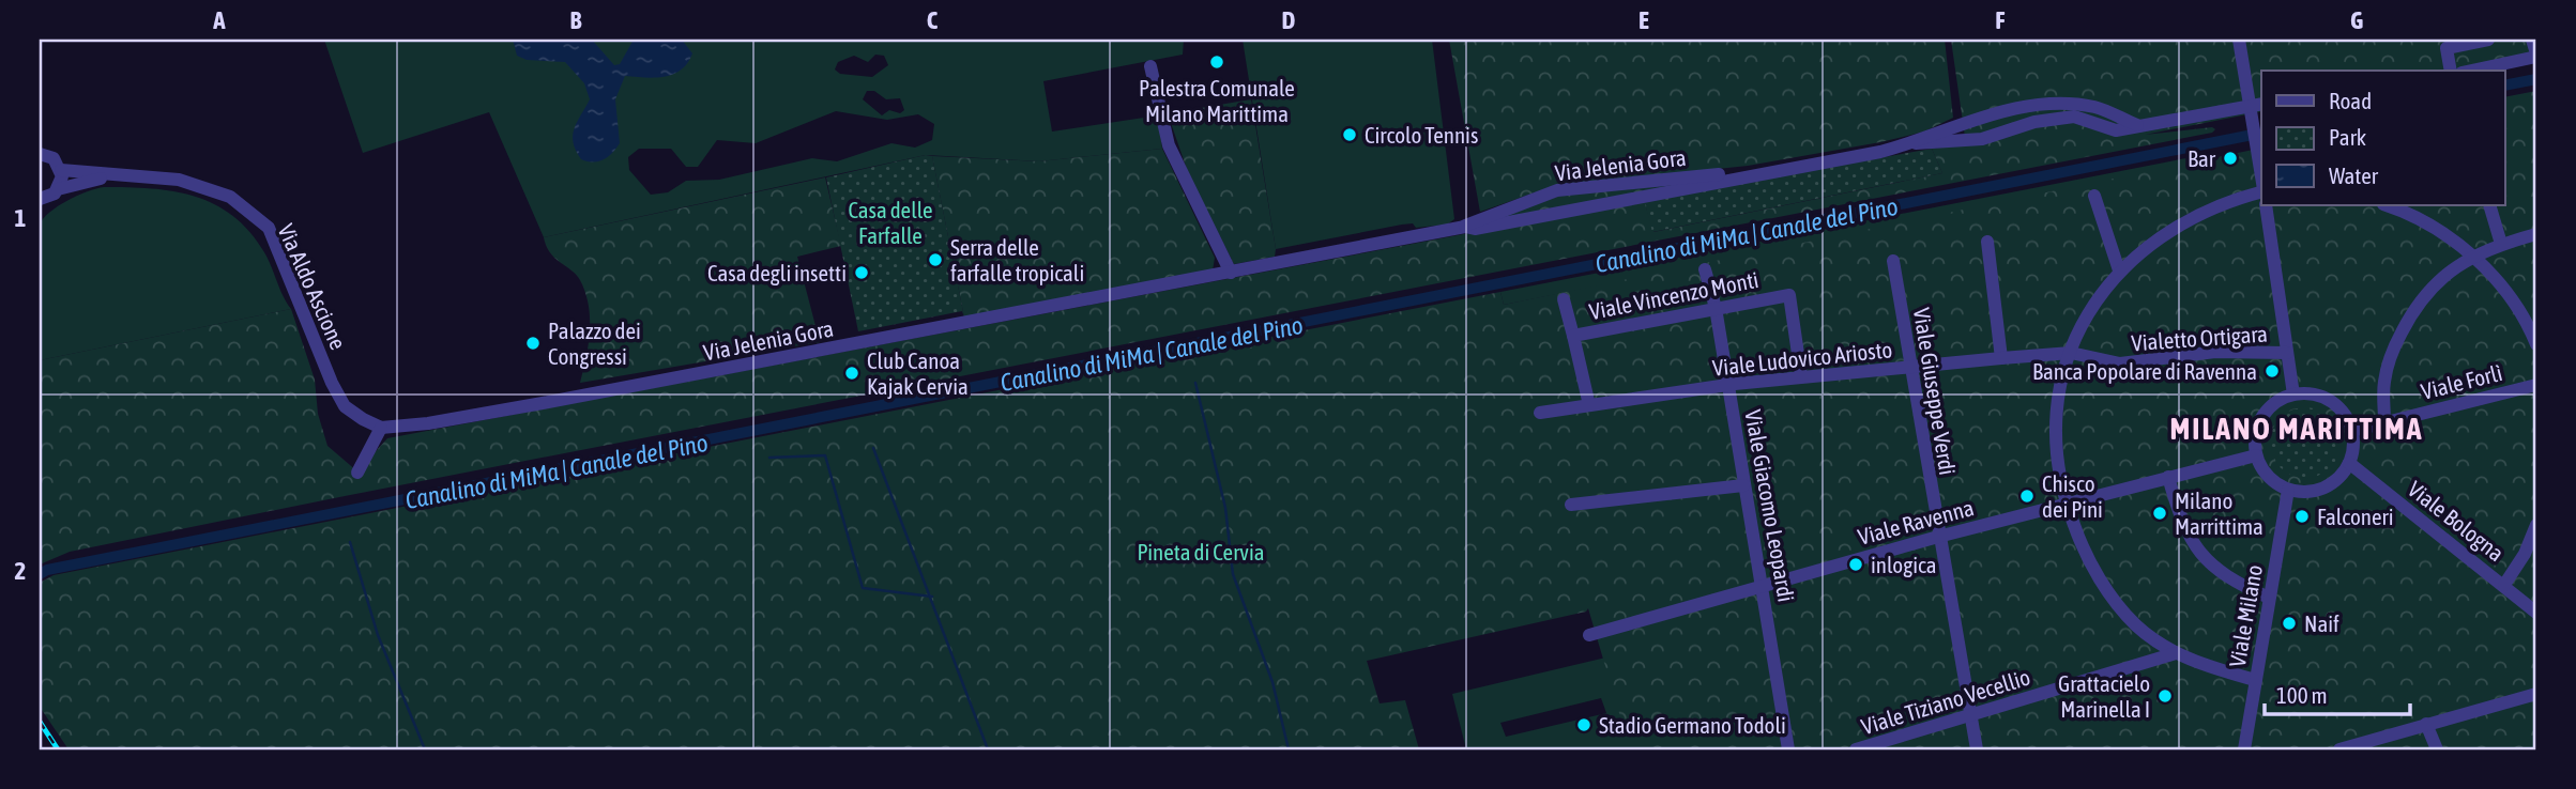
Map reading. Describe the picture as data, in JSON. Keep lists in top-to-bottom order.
{
  "streets": {
    "street": [
      "Via Jelenia Gora",
      "Via Aldo Ascione",
      "Viale Vincenzo Monti",
      "Vialetto Ortigara",
      "Viale Ludovico Ariosto",
      "Viale Forlì",
      "Viale Giuseppe Verdi",
      "Viale Giacomo Leopardi",
      "Viale Bologna",
      "Viale Ravenna",
      "Viale Milano",
      "Viale Tiziano Vecellio"
    ]
  },
  "crossings": [
    ["Via Jelenia Gora", "Via Aldo Ascione"],
    ["Viale Vincenzo Monti", "Viale Ludovico Ariosto"],
    ["Viale Vincenzo Monti", "Viale Giacomo Leopardi"],
    ["Vialetto Ortigara", "Viale Ludovico Ariosto"],
    ["Viale Ludovico Ariosto", "Viale Giuseppe Verdi"],
    ["Viale Ludovico Ariosto", "Viale Giacomo Leopardi"],
    ["Viale Forlì", "Viale Bologna"],
    ["Viale Forlì", "Viale Ravenna"],
    ["Viale Forlì", "Viale Milano"],
    ["Viale Giuseppe Verdi", "Viale Ravenna"],
    ["Viale Giuseppe Verdi", "Viale Tiziano Vecellio"],
    ["Viale Giacomo Leopardi", "Viale Ravenna"],
    ["Viale Bologna", "Viale Ravenna"],
    ["Viale Bologna", "Viale Milano"],
    ["Viale Ravenna", "Viale Milano"]
  ],
  "districts": ["MILANO MARITTIMA"],
  "water": ["Canalino di MiMa | Canale del Pino"],
  "parks": ["Casa delle Farfalle", "Pineta di Cervia"],
  "places": [
    "Palestra Comunale Milano Marittima",
    "Circolo Tennis",
    "Bar",
    "Serra delle farfalle tropicali",
    "Casa degli insetti",
    "Palazzo dei Congressi",
    "Banca Popolare di Ravenna",
    "Club Canoa Kajak Cervia",
    "Chisco dei Pini",
    "Milano Marrittima",
    "Falconeri",
    "inlogica",
    "Naif",
    "Grattacielo Marinella I",
    "Stadio Germano Todoli"
  ],
  "legend": ["Road", "Park", "Water"],
  "scale_bar": "100 m",
  "grid": {
    "columns": [
      "A",
      "B",
      "C",
      "D",
      "E",
      "F",
      "G"
    ],
    "rows": ["1", "2"]
  }
}
